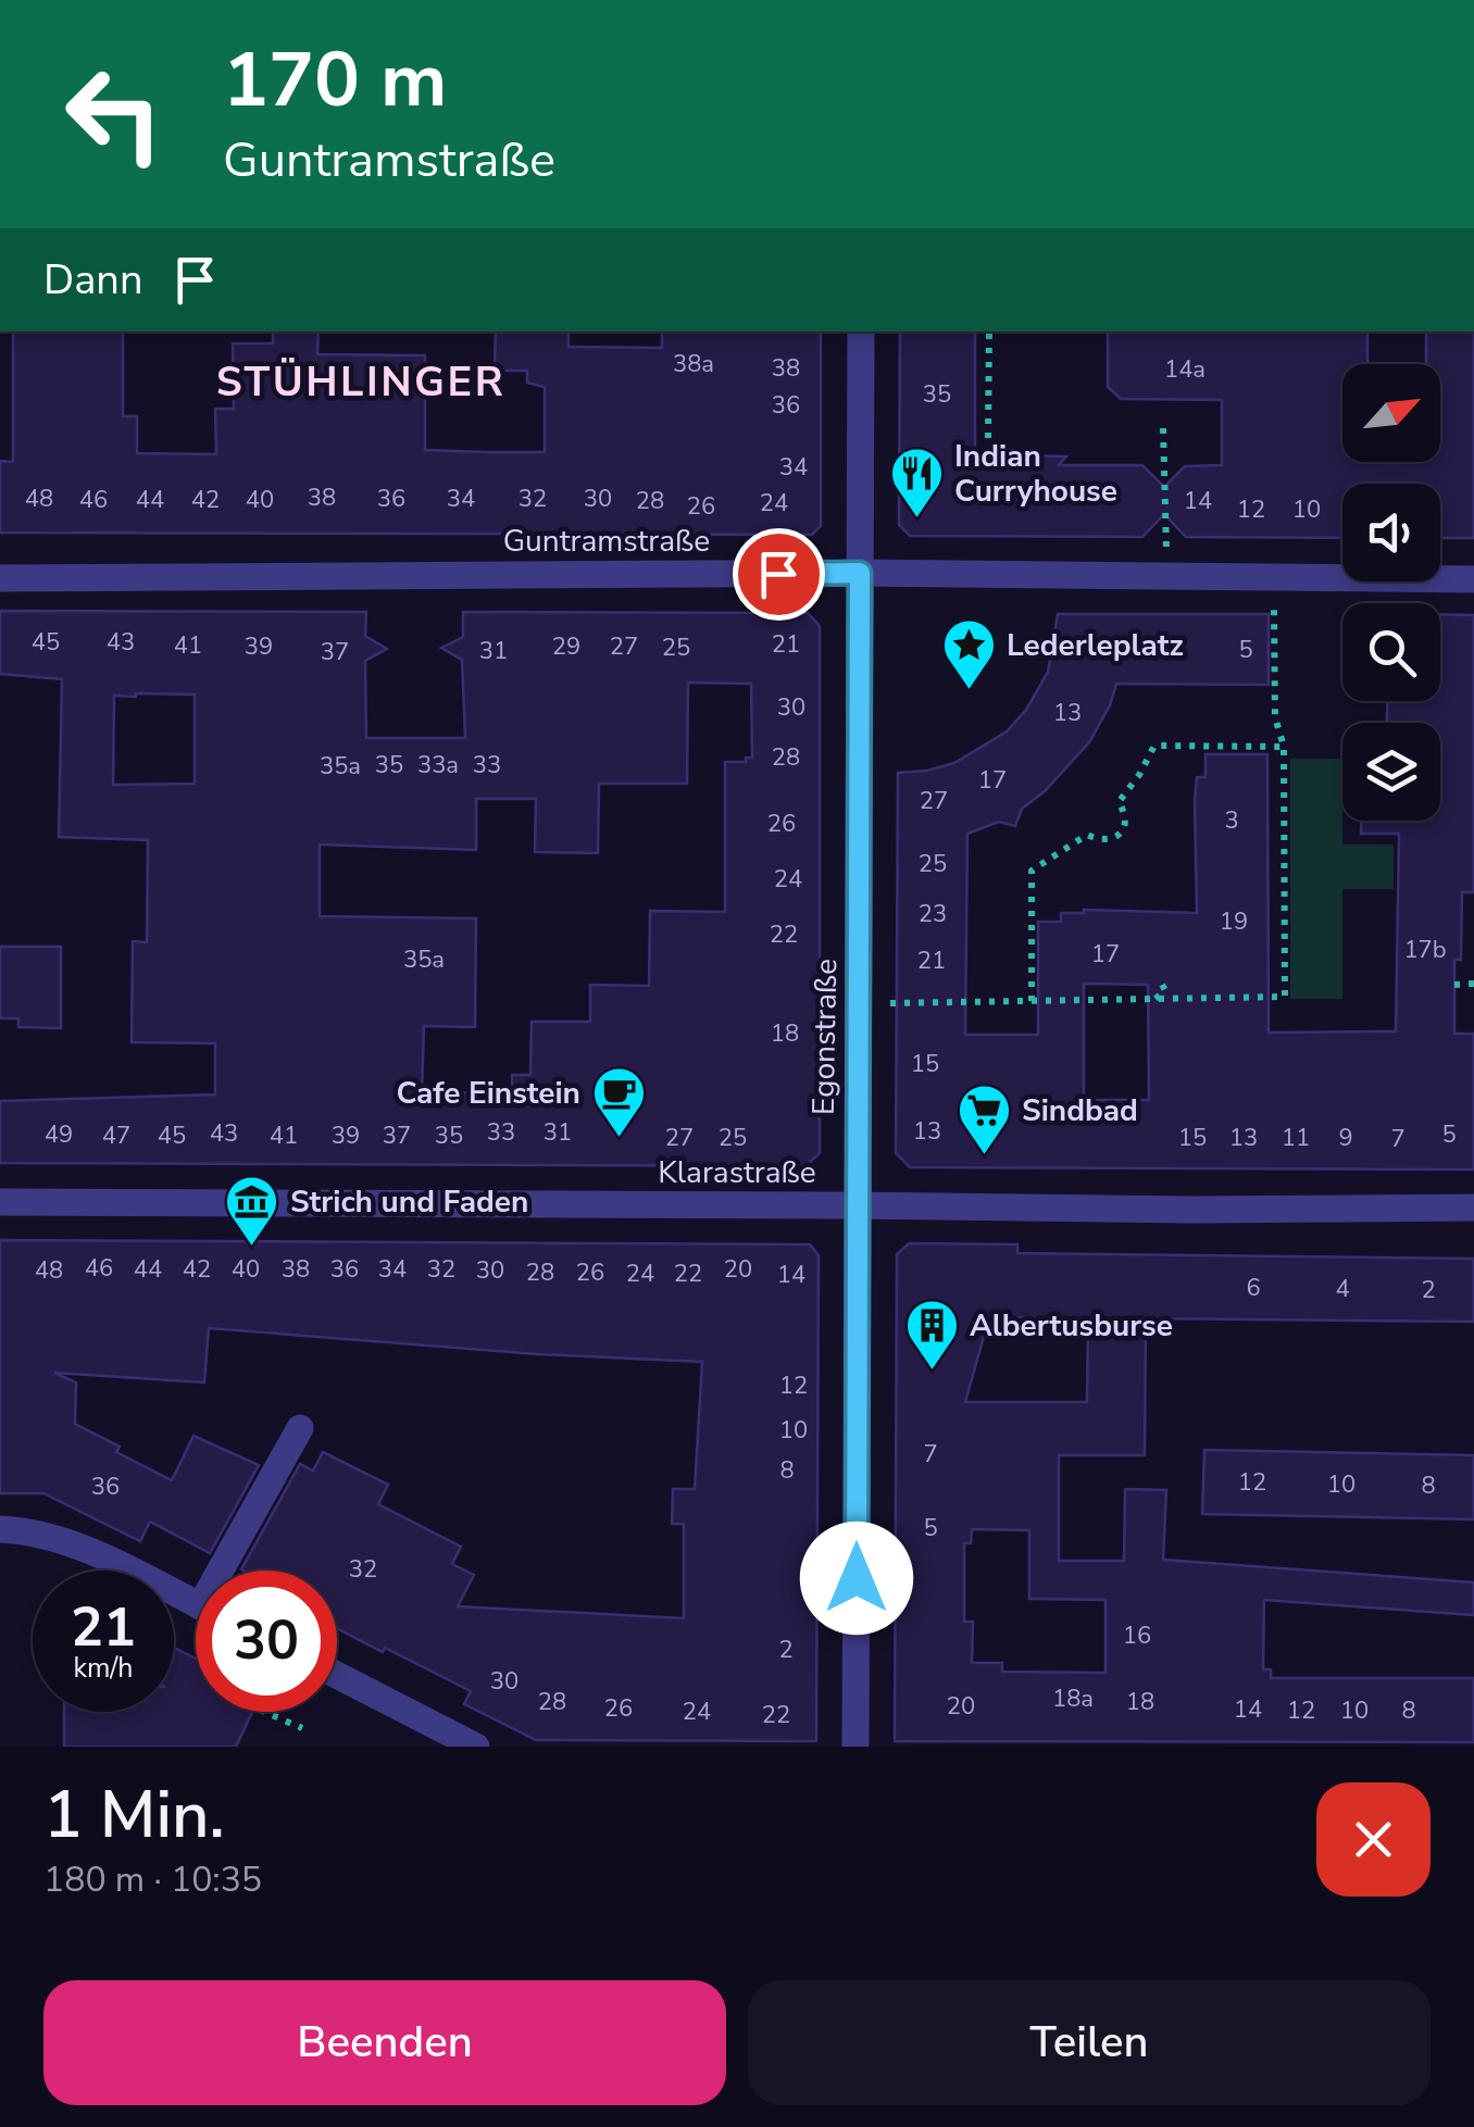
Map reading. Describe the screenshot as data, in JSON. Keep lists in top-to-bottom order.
{
  "streets": {
    "street": ["Guntramstraße", "Egonstraße", "Klarastraße"]
  },
  "crossings": [
    ["Guntramstraße", "Egonstraße"],
    ["Egonstraße", "Klarastraße"]
  ],
  "districts": ["STÜHLINGER"],
  "places": {
    "restaurant": ["Indian Curryhouse"],
    "place": ["Lederleplatz"],
    "cafe": ["Cafe Einstein"],
    "supermarket": ["Sindbad"],
    "museum": ["Strich und Faden"],
    "building": ["Albertusburse"]
  },
  "house_numbers": [
    "38a",
    "38",
    "14a",
    "35",
    "36",
    "34",
    "38",
    "48",
    "36",
    "34",
    "32",
    "30",
    "46",
    "44",
    "42",
    "40",
    "28",
    "14",
    "24",
    "26",
    "12",
    "10",
    "45",
    "43",
    "21",
    "41",
    "39",
    "29",
    "27",
    "25",
    "5",
    "31",
    "37",
    "30",
    "13",
    "28",
    "35",
    "33a",
    "33",
    "35a",
    "17",
    "27",
    "3",
    "26",
    "25",
    "24",
    "23",
    "19",
    "22",
    "17b",
    "17",
    "35a",
    "21",
    "18",
    "15",
    "13",
    "33",
    "31",
    "43",
    "49",
    "5",
    "47",
    "45",
    "41",
    "39",
    "37",
    "35",
    "27",
    "25",
    "15",
    "13",
    "11",
    "9",
    "7",
    "46",
    "44",
    "42",
    "40",
    "38",
    "36",
    "34",
    "32",
    "20",
    "48",
    "30",
    "28",
    "26",
    "24",
    "22",
    "14",
    "6",
    "4",
    "2",
    "12",
    "10",
    "7",
    "8",
    "12",
    "10",
    "8",
    "36",
    "5",
    "32",
    "16",
    "2",
    "30",
    "18a",
    "28",
    "18",
    "20",
    "26",
    "14",
    "12",
    "10",
    "8",
    "24",
    "22"
  ],
  "north": "top right",
  "page": {
    "turn": ["170 m", "Guntramstraße"],
    "then": "Dann",
    "speed": "21 km/h",
    "limit": "30",
    "heading": ["1 Min.", "180 m · 10:35"],
    "buttons": ["Beenden", "Teilen"]
  }
}
